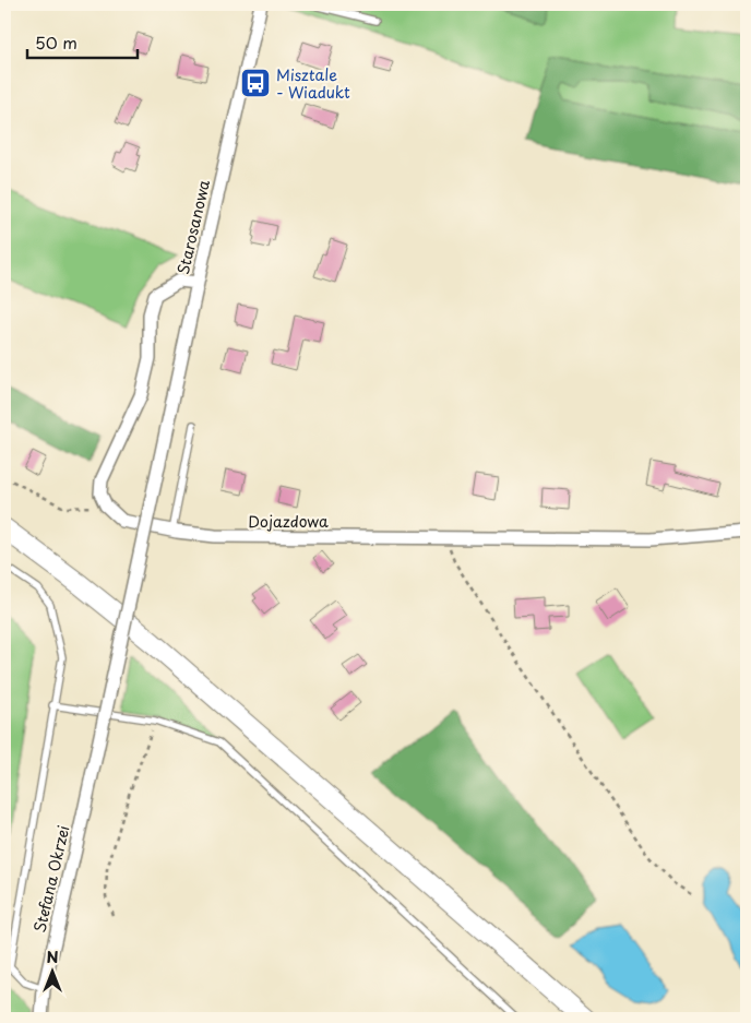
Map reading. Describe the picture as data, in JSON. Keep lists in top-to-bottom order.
{
  "streets": {
    "street": ["Starosanowa", "Dojazdowa", "Stefana Okrzei"]
  },
  "crossings": [
    ["Starosanowa", "Stefana Okrzei"]
  ],
  "places": {
    "bus stop": ["Misztale - Wiadukt"]
  },
  "scale_bar": "50 m",
  "north": "top"
}
